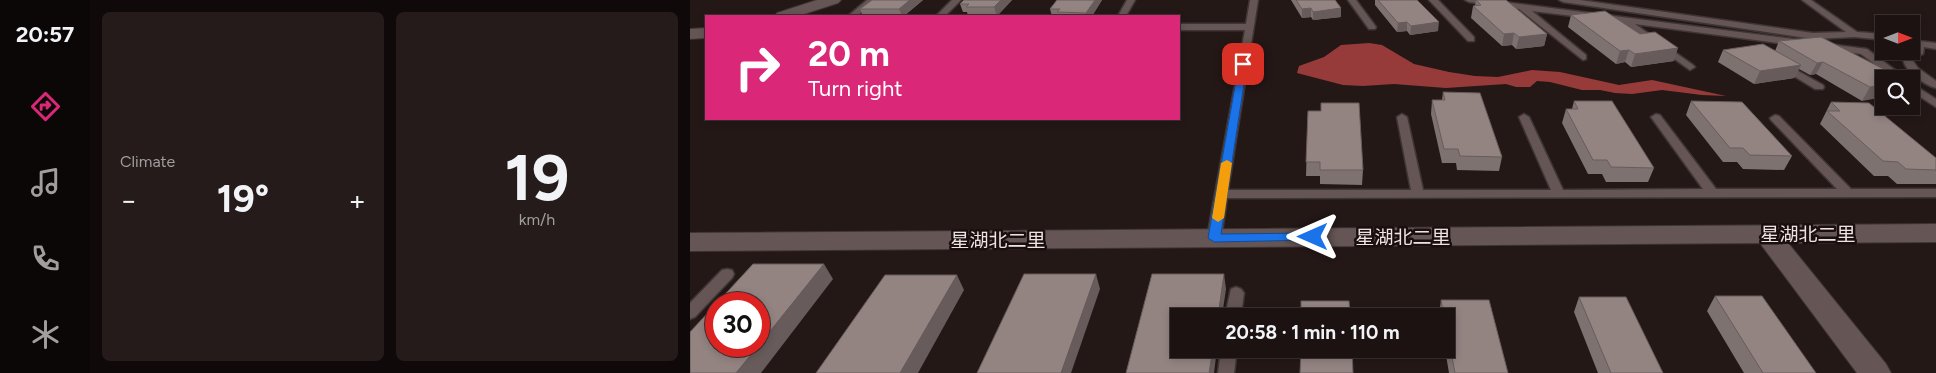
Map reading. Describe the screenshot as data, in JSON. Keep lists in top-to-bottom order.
{
  "streets": {
    "street": ["星湖北二里"]
  },
  "north": "right",
  "page": {
    "tabs": "20:57",
    "tile": [
      "Climate",
      ["19", "km/h"]
    ],
    "turn": ["20 m", "Turn right"],
    "heat": ["−", "19°", "+"],
    "limit": "30",
    "trip": "20:58 · 1 min · 110 m"
  }
}
